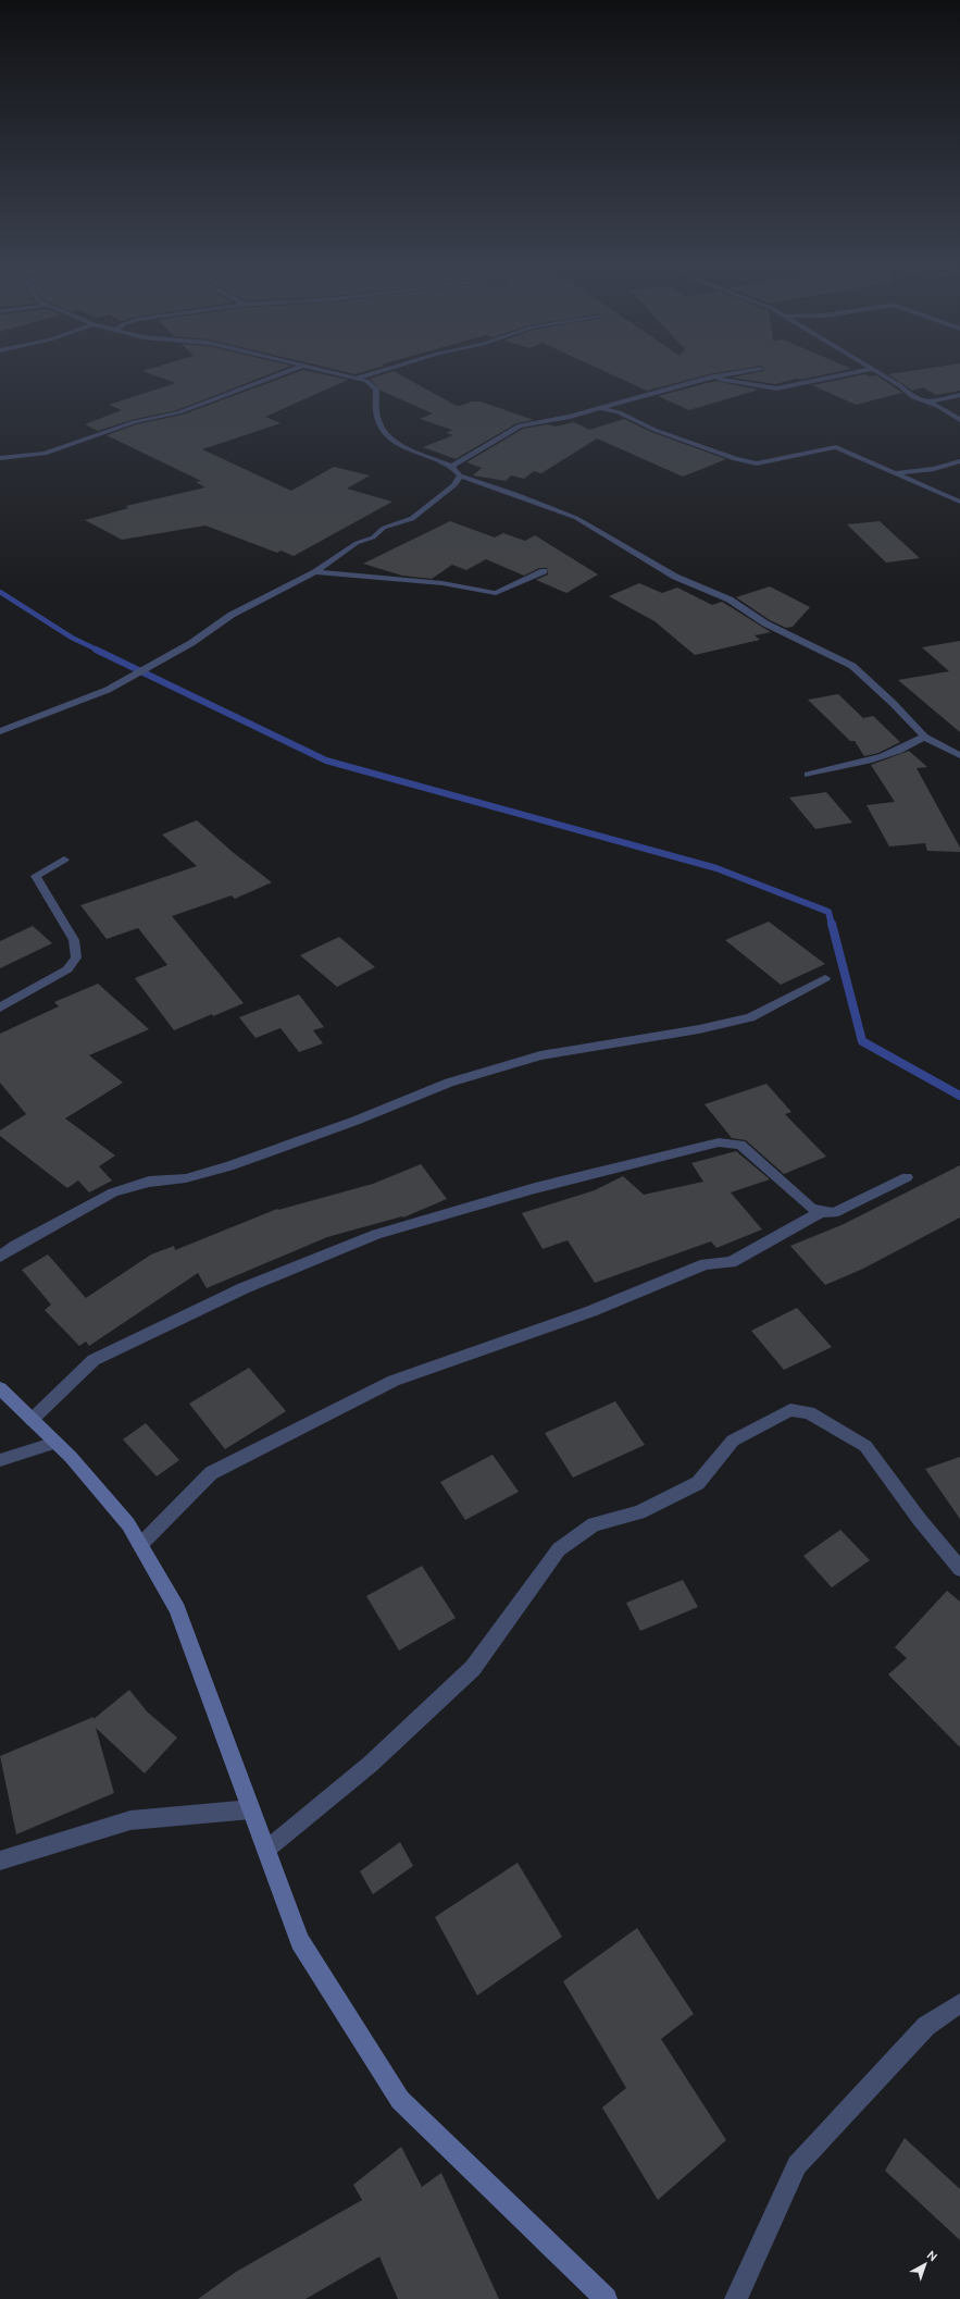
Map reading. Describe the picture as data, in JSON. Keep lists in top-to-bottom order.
{
  "north": "top right"
}
